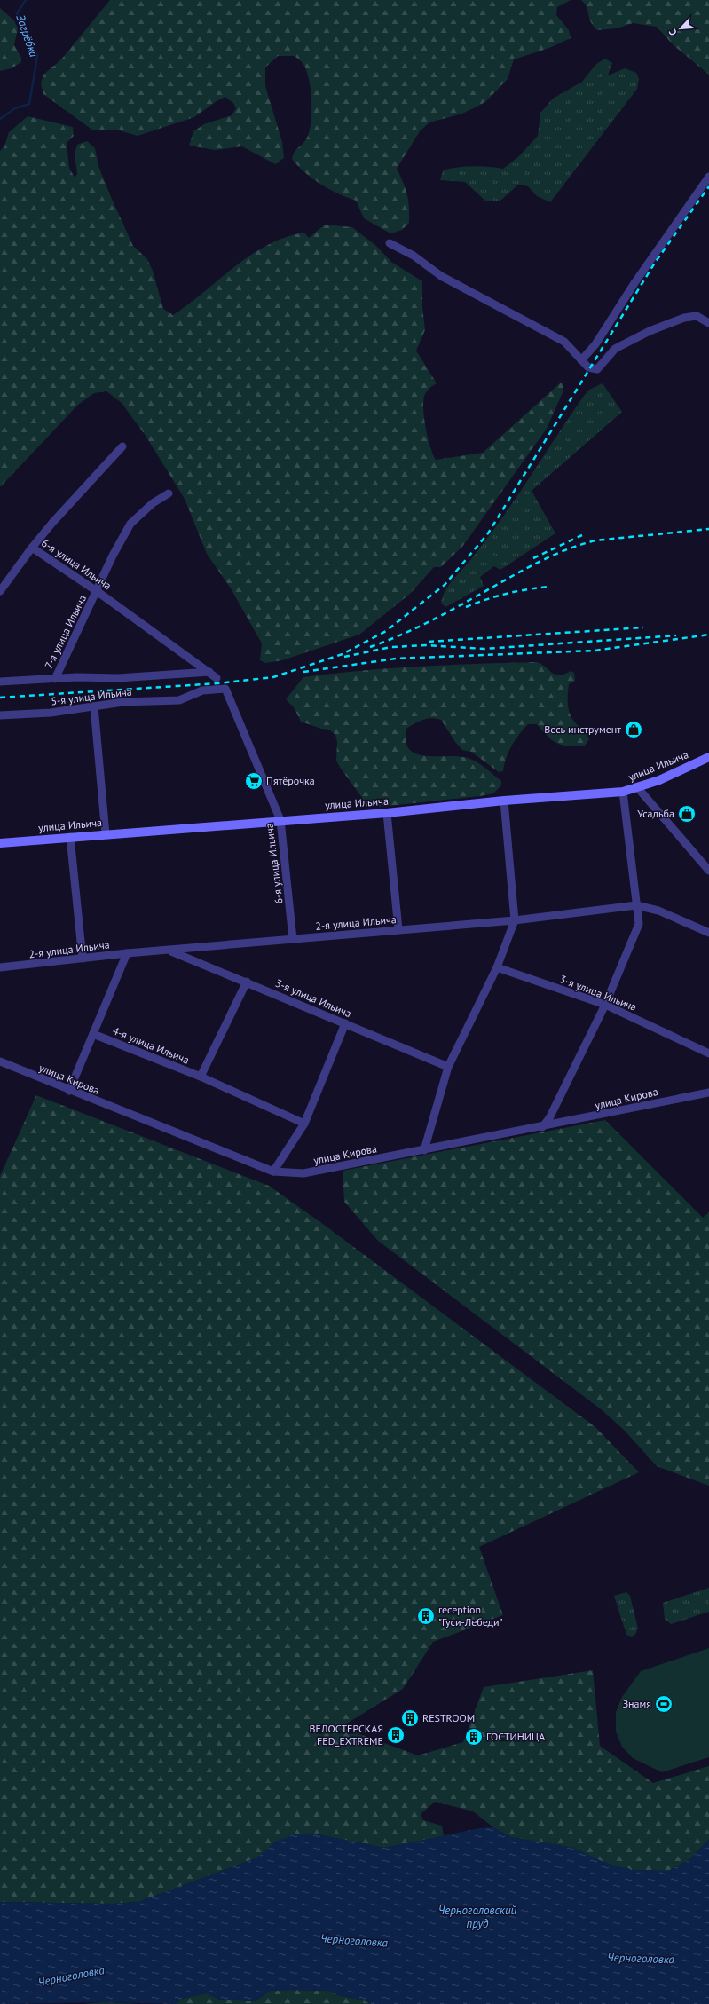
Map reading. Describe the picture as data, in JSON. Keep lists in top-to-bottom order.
{
  "streets": {
    "main road": ["улица Ильича"],
    "street": [
      "6-я улица Ильича",
      "7-я улица Ильича",
      "5-я улица Ильича",
      "2-я улица Ильича",
      "3-я улица Ильича",
      "4-я улица Ильича",
      "улица Кирова"
    ]
  },
  "crossings": [
    ["6-я улица Ильича", "7-я улица Ильича"],
    ["6-я улица Ильича", "5-я улица Ильича"],
    ["6-я улица Ильича", "улица Ильича"],
    ["6-я улица Ильича", "2-я улица Ильича"],
    ["2-я улица Ильича", "3-я улица Ильича"]
  ],
  "water": ["Загрёбка", "Черноголовский пруд", "Черноголовка"],
  "places": {
    "shop": ["Весь инструмент", "Усадьба"],
    "supermarket": ["Пятёрочка"],
    "building": [
      "reception \"Гуси-Лебеди\"",
      "RESTROOM",
      "ВЕЛОСТЕРСКАЯ FED_EXTREME",
      "ГОСТИНИЦА"
    ],
    "sports": ["Знамя"]
  },
  "north": "bottom left"
}
